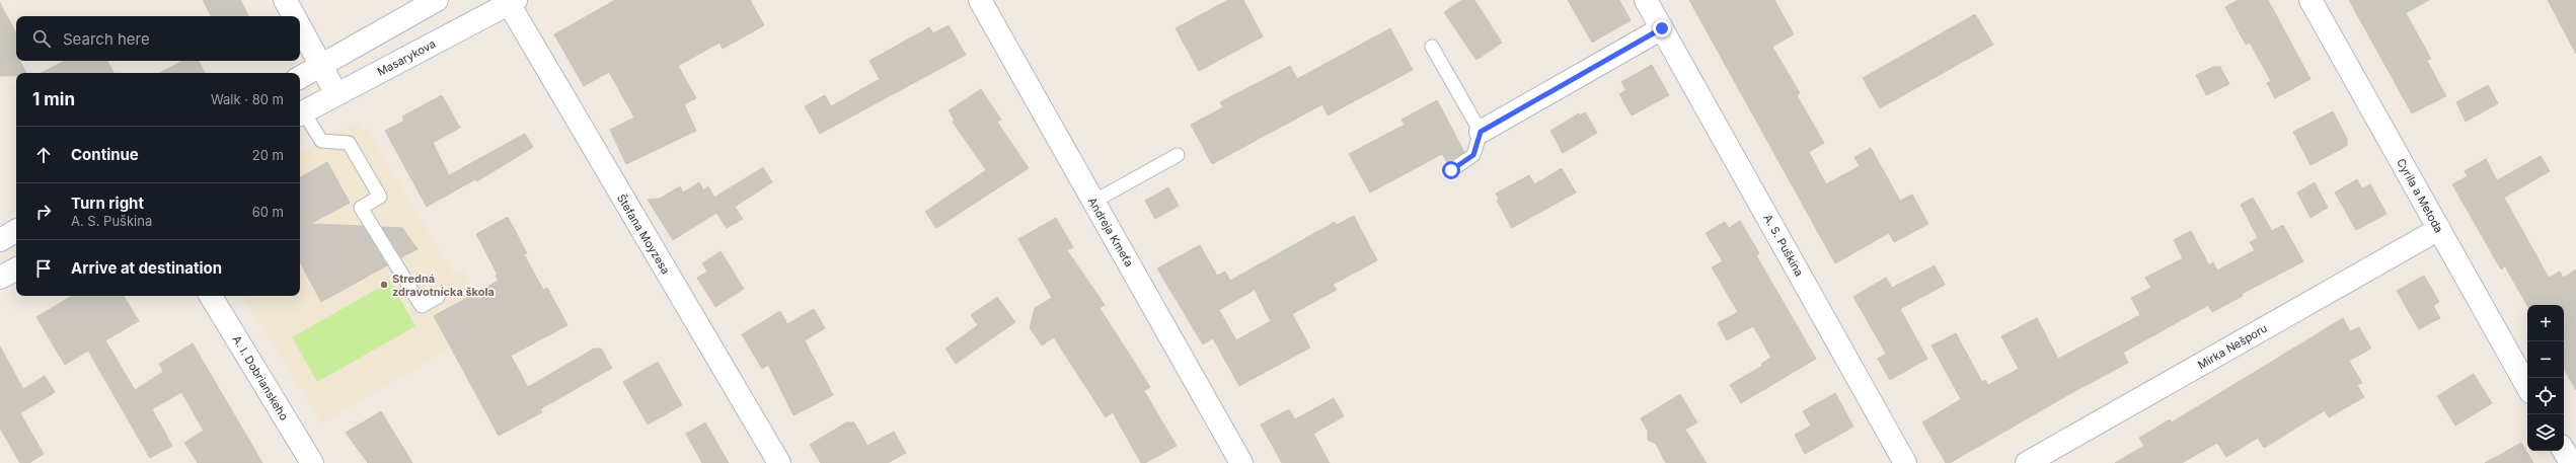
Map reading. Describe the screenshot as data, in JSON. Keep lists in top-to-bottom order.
{
  "streets": {
    "street": [
      "Masarykova",
      "Cyrila a Metoda",
      "Andreja Kmeťa",
      "Štefana Moyzesa",
      "A. S. Puškina",
      "Mirka Nešporu",
      "A. I. Dobrianskeho"
    ]
  },
  "crossings": [
    ["Masarykova", "Štefana Moyzesa"],
    ["Cyrila a Metoda", "Mirka Nešporu"]
  ],
  "places": ["Stredná zdravotnícka škola"],
  "page": {
    "search": "Search here",
    "heading": ["1 min", "Walk · 80 m"],
    "list": [
      ["Continue", "20 m"],
      ["Turn right", "A. S. Puškina", "60 m"],
      "Arrive at destination"
    ],
    "map_buttons": ["+", "−"]
  }
}
